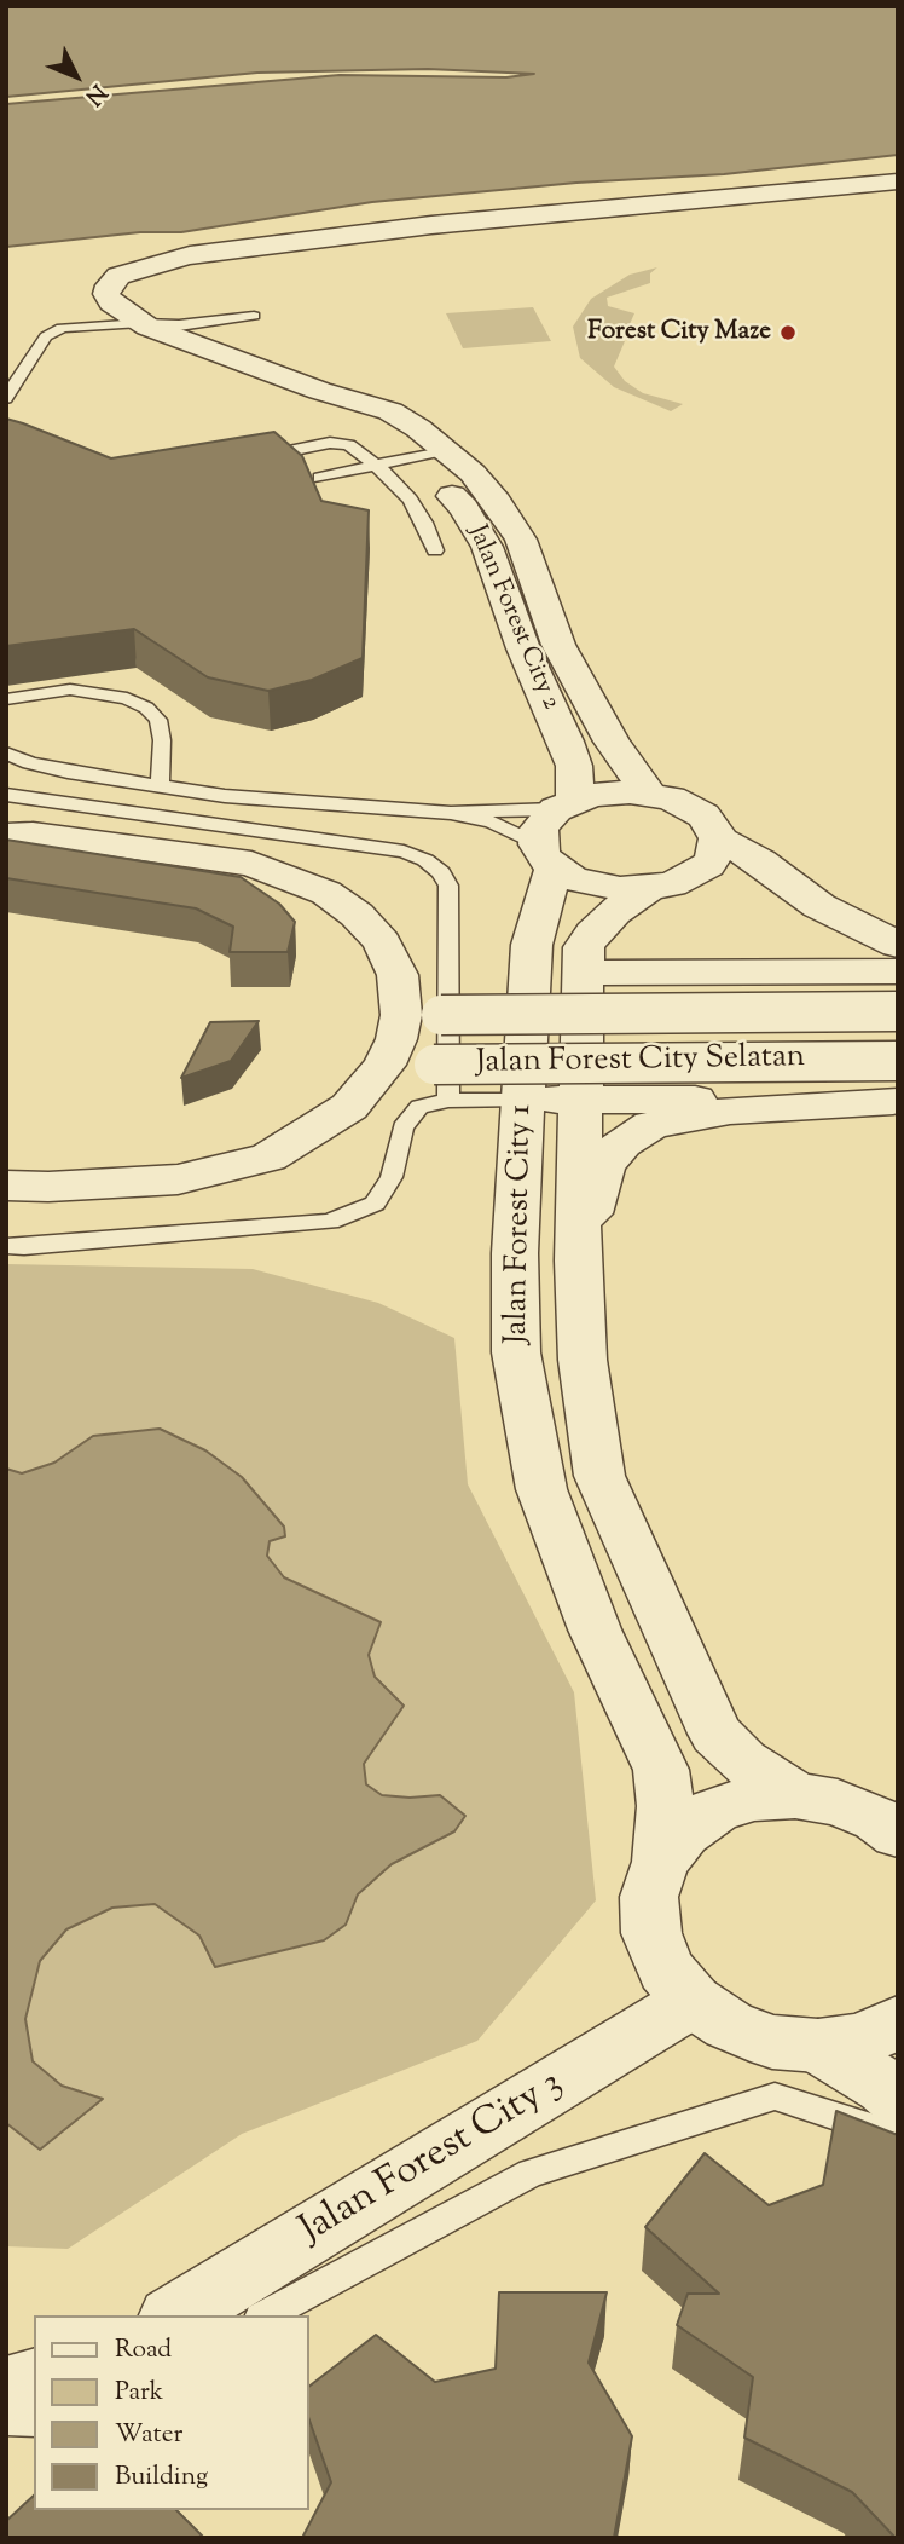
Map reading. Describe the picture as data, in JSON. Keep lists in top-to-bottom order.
{
  "streets": {
    "street": [
      "Jalan Forest City 2",
      "Jalan Forest City Selatan",
      "Jalan Forest City 1",
      "Jalan Forest City 3"
    ]
  },
  "places": ["Forest City Maze"],
  "legend": [
    "Road",
    "Park",
    "Water",
    "Building"
  ],
  "north": "bottom right"
}
